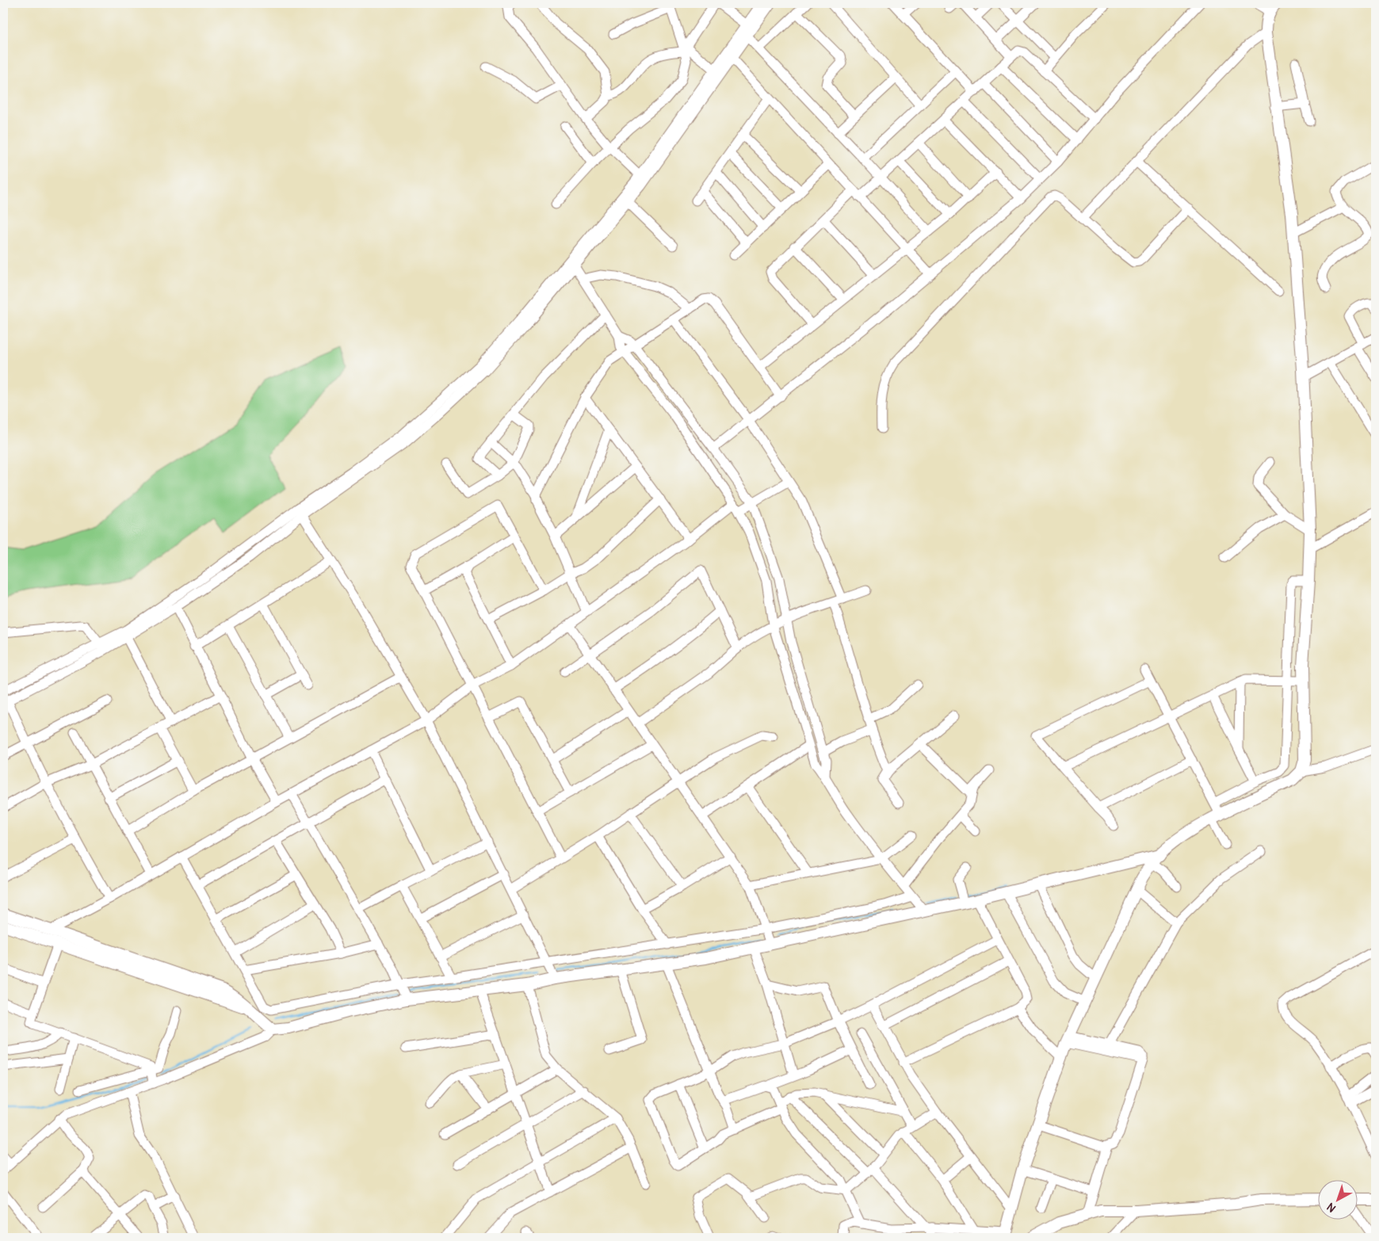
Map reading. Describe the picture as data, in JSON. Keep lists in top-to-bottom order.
{
  "north": "bottom left"
}
